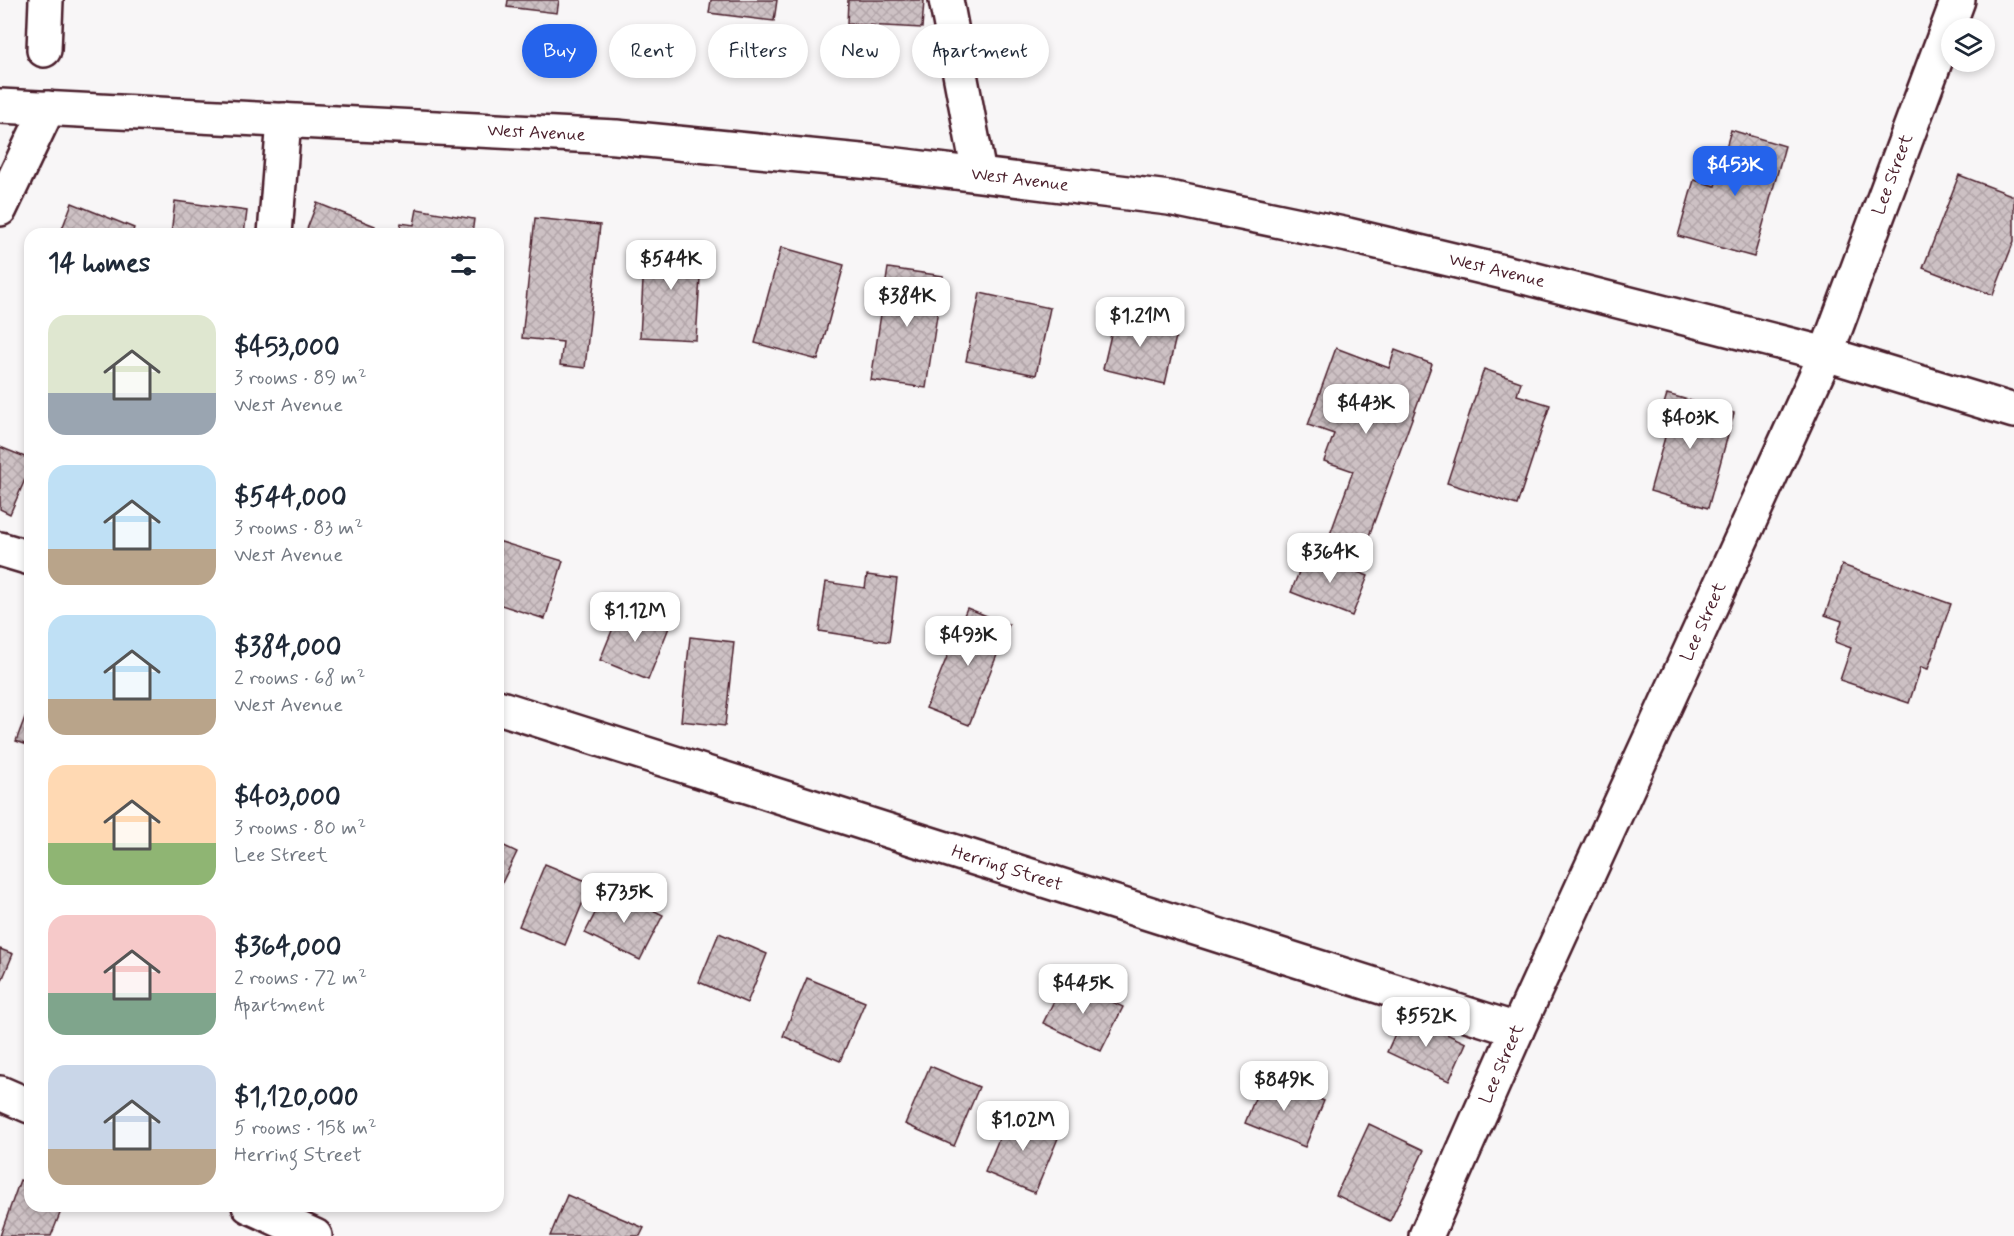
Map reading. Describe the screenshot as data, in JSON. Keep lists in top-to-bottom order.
{
  "streets": {
    "street": ["West Avenue", "Lee Street", "Herring Street"]
  },
  "crossings": [
    ["West Avenue", "Lee Street"],
    ["Lee Street", "Herring Street"]
  ],
  "page": {
    "chip": [
      "Buy",
      "Rent",
      "Filters",
      "New",
      "Apartment"
    ],
    "price": [
      "$453K",
      "$544K",
      "$384K",
      "$1.21M",
      "$443K",
      "$403K",
      "$364K",
      "$1.12M",
      "$493K",
      "$735K",
      "$445K",
      "$552K",
      "$849K",
      "$1.02M"
    ],
    "heading": "14 homes",
    "list": [
      {
        "name": "$453,000",
        "note": "3 rooms · 89 m² · West Avenue"
      },
      {
        "name": "$544,000",
        "note": "3 rooms · 83 m² · West Avenue"
      },
      {
        "name": "$384,000",
        "note": "2 rooms · 68 m² · West Avenue"
      },
      {
        "name": "$403,000",
        "note": "3 rooms · 80 m² · Lee Street"
      },
      {
        "name": "$364,000",
        "note": "2 rooms · 72 m² · Apartment"
      },
      {
        "name": "$1,120,000",
        "note": "5 rooms · 158 m² · Herring Street"
      }
    ]
  }
}
